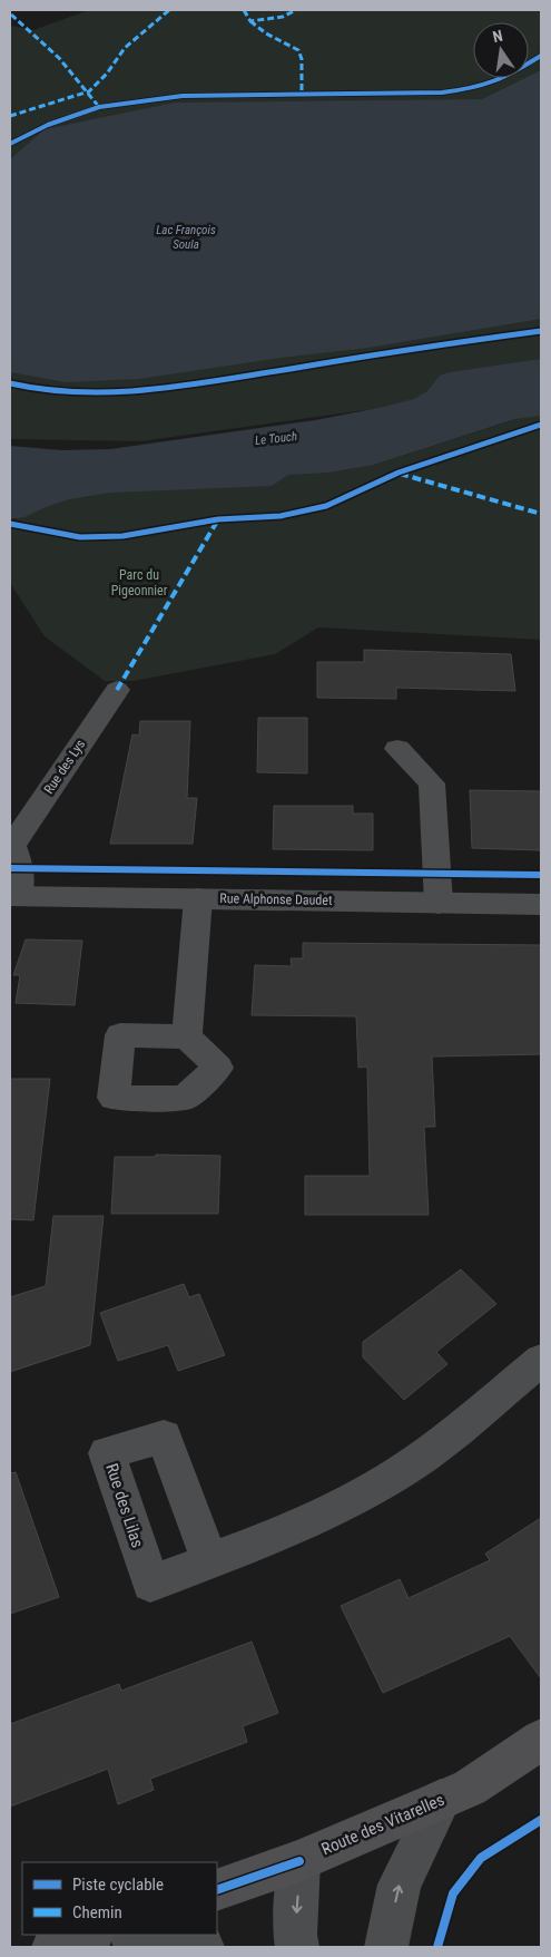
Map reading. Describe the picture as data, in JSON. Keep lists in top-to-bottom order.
{
  "streets": {
    "main road": ["Route des Vitarelles"],
    "street": ["Rue des Lys", "Rue Alphonse Daudet"]
  },
  "crossings": [
    ["Rue des Lys", "Rue Alphonse Daudet"]
  ],
  "water": ["Lac François Soula", "Le Touch"],
  "parks": ["Parc du Pigeonnier"],
  "legend": ["Piste cyclable", "Chemin"],
  "north": "top"
}
